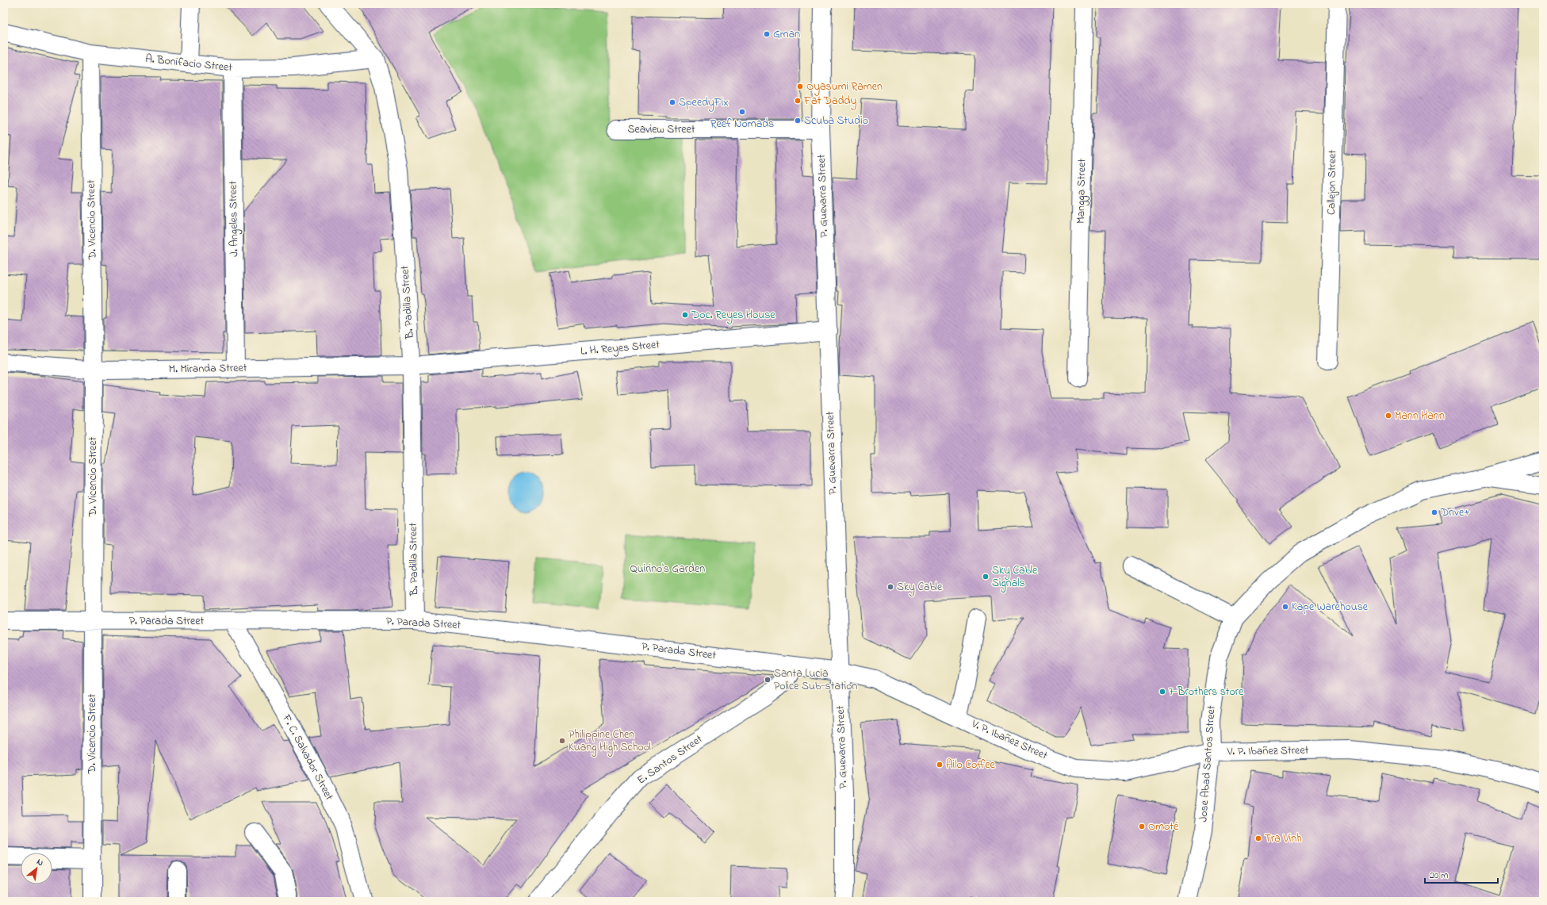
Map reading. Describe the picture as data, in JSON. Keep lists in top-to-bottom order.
{
  "streets": {
    "street": [
      "A. Bonifacio Street",
      "Seaview Street",
      "Callejon Street",
      "Mangga Street",
      "P. Guevarra Street",
      "J. Angeles Street",
      "D. Vicencio Street",
      "B. Padilla Street",
      "L. H. Reyes Street",
      "M. Miranda Street",
      "P. Parada Street",
      "V. P. Ibañez Street",
      "F. C. Salvador Street",
      "E. Santos Street",
      "Jose Abad Santos Street"
    ]
  },
  "crossings": [
    ["A. Bonifacio Street", "J. Angeles Street"],
    ["A. Bonifacio Street", "D. Vicencio Street"],
    ["A. Bonifacio Street", "B. Padilla Street"],
    ["Seaview Street", "P. Guevarra Street"],
    ["P. Guevarra Street", "L. H. Reyes Street"],
    ["P. Guevarra Street", "P. Parada Street"],
    ["P. Guevarra Street", "V. P. Ibañez Street"],
    ["J. Angeles Street", "M. Miranda Street"],
    ["D. Vicencio Street", "M. Miranda Street"],
    ["D. Vicencio Street", "P. Parada Street"],
    ["B. Padilla Street", "L. H. Reyes Street"],
    ["B. Padilla Street", "M. Miranda Street"],
    ["B. Padilla Street", "P. Parada Street"],
    ["L. H. Reyes Street", "M. Miranda Street"],
    ["P. Parada Street", "V. P. Ibañez Street"],
    ["P. Parada Street", "F. C. Salvador Street"],
    ["P. Parada Street", "E. Santos Street"],
    ["V. P. Ibañez Street", "Jose Abad Santos Street"]
  ],
  "parks": ["Quirino's Garden"],
  "places": [
    "Gman",
    "Oyasumi Ramen",
    "Fat Daddy",
    "SpeedyFix",
    "Reef Nomads",
    "Scuba Studio",
    "Doc. Reyes House",
    "Mann Hann",
    "Drive+",
    "Sky Cable Signals",
    "Sky Cable",
    "Kape Warehouse",
    "Santa Lucia Police Sub-station",
    "7-Brothers store",
    "Philippine Chen Kuang High School",
    "Ailo Coffee",
    "Omoté",
    "Tra Vinh"
  ],
  "scale_bar": "20 m",
  "north": "top right"
}
